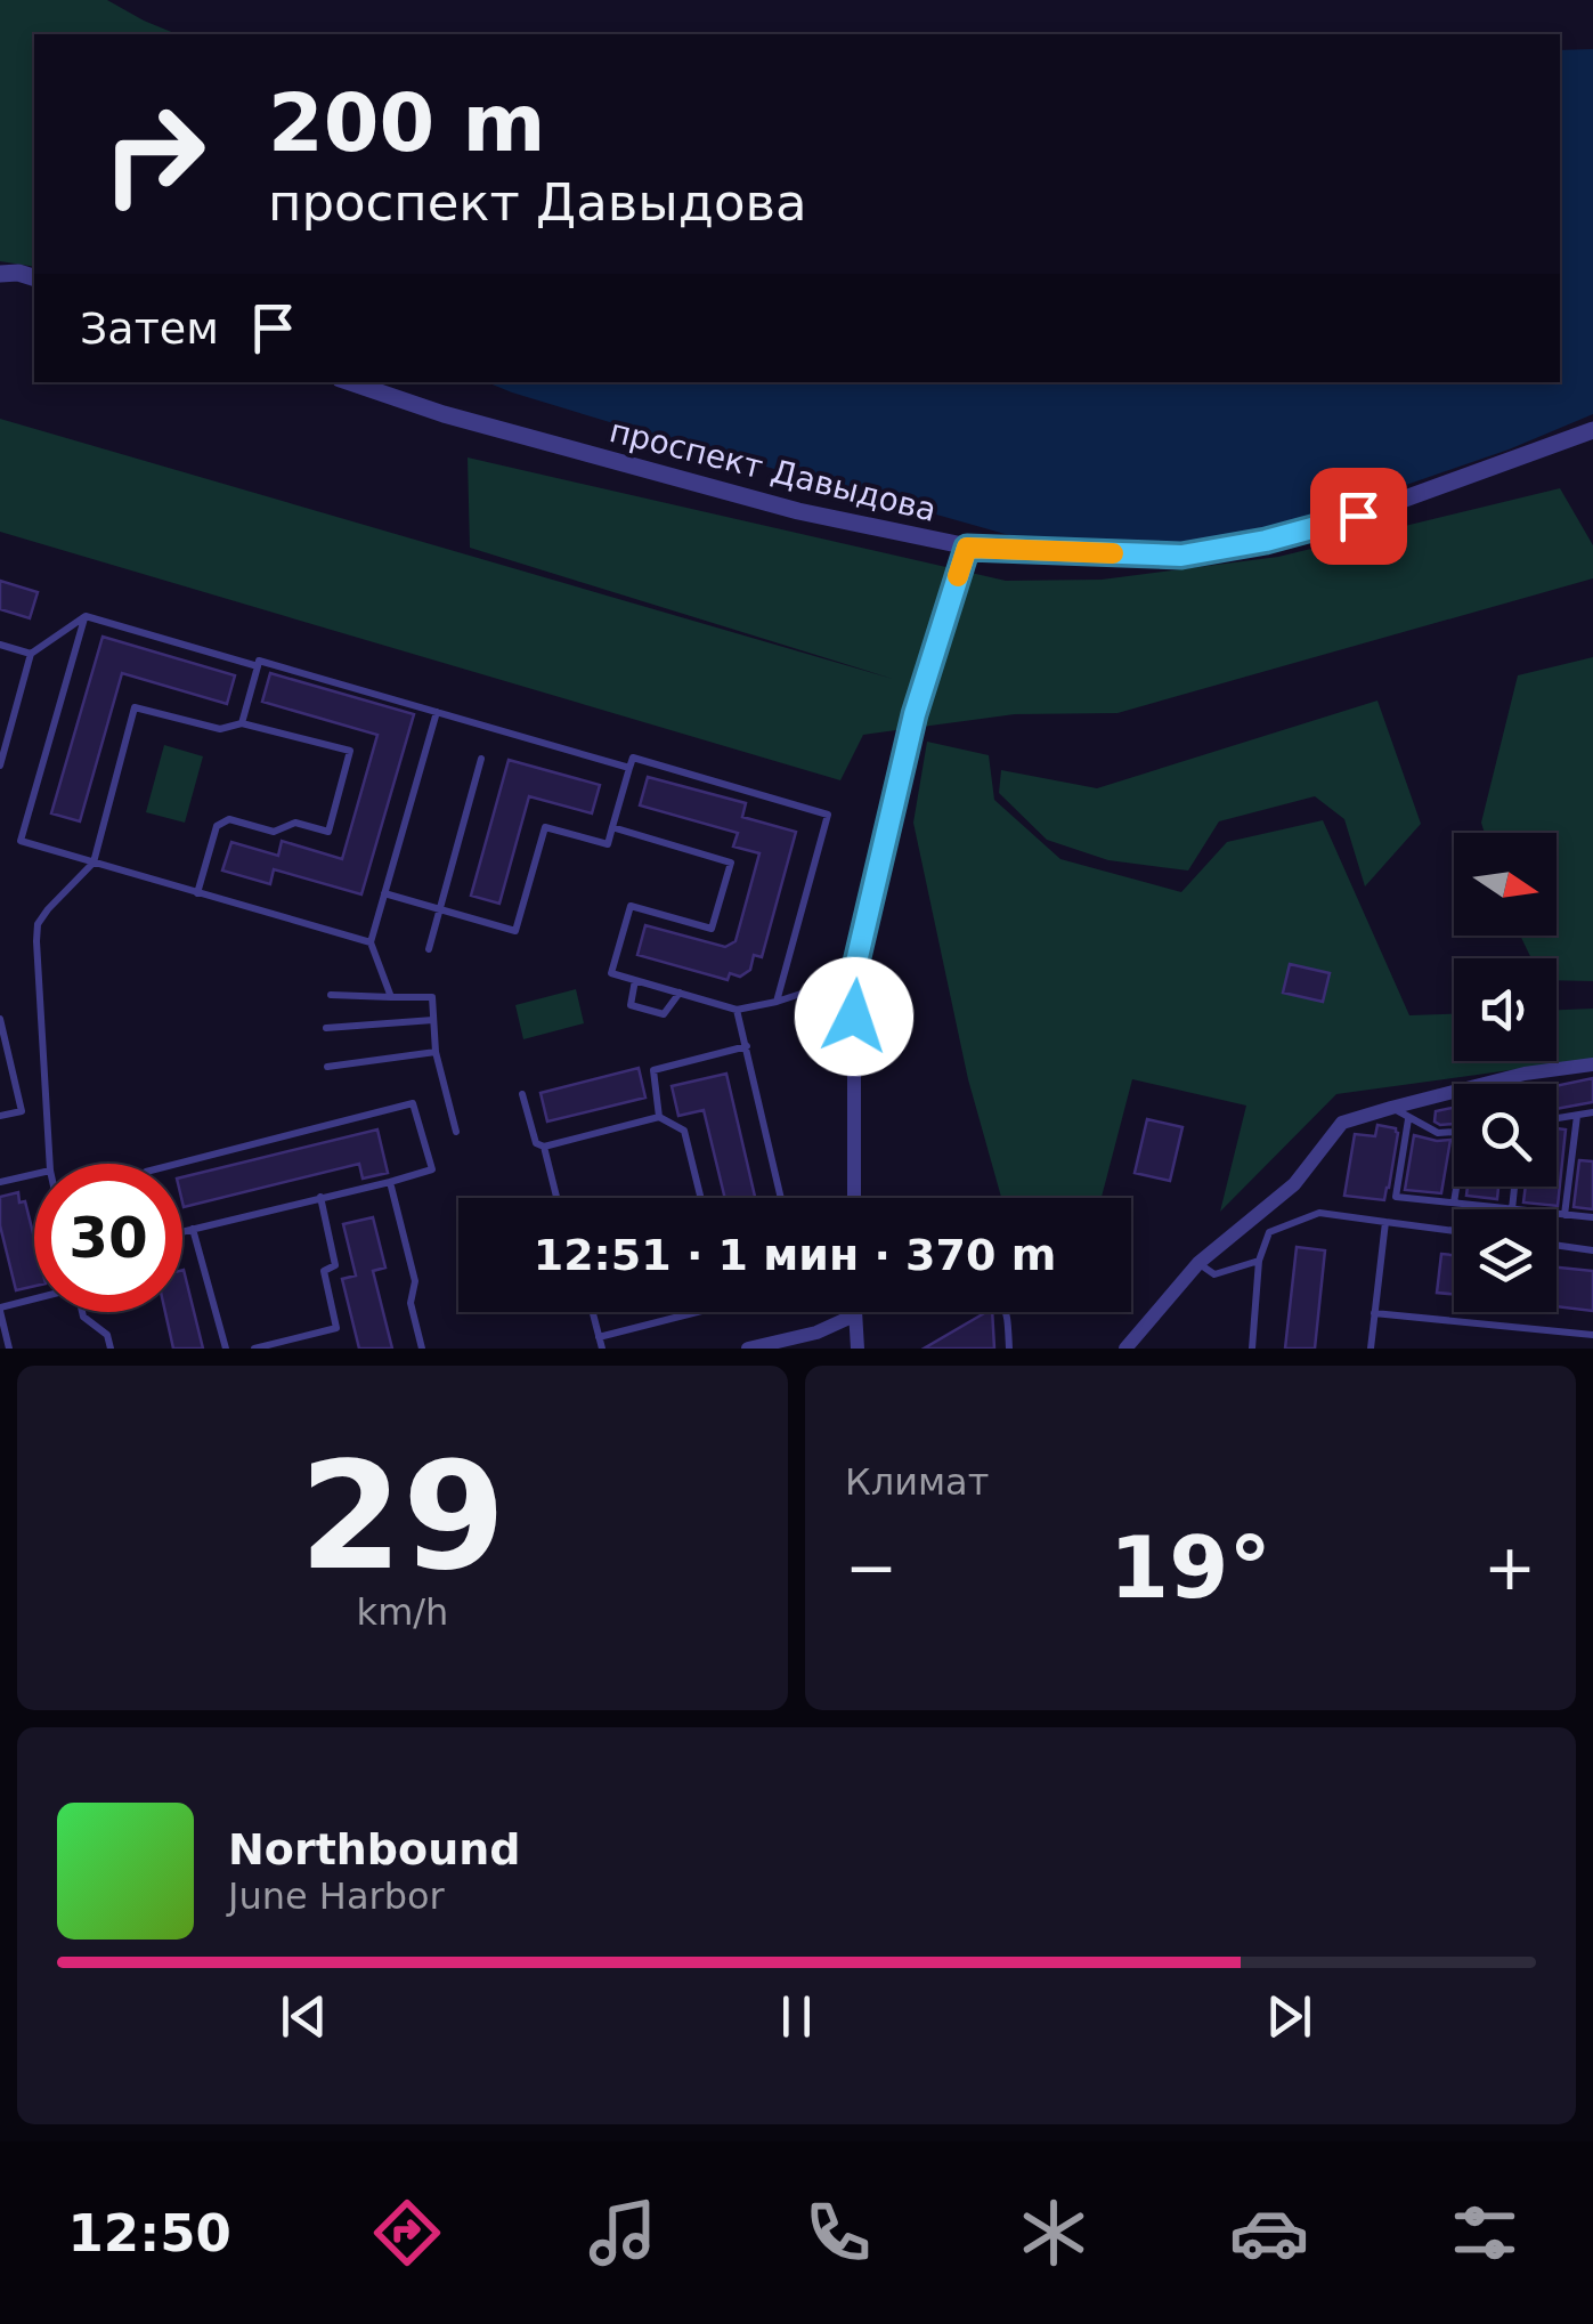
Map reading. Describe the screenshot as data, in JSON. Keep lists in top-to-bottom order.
{
  "streets": {
    "street": ["проспект Давыдова"]
  },
  "north": "right",
  "page": {
    "turn": ["200 m", "проспект Давыдова"],
    "then": "Затем",
    "limit": "30",
    "trip": "12:51 · 1 мин · 370 m",
    "tile": [
      ["29", "km/h"],
      "Климат"
    ],
    "heat": ["−", "19°", "+"],
    "song": ["Northbound", "June Harbor"],
    "tabs": "12:50"
  }
}
